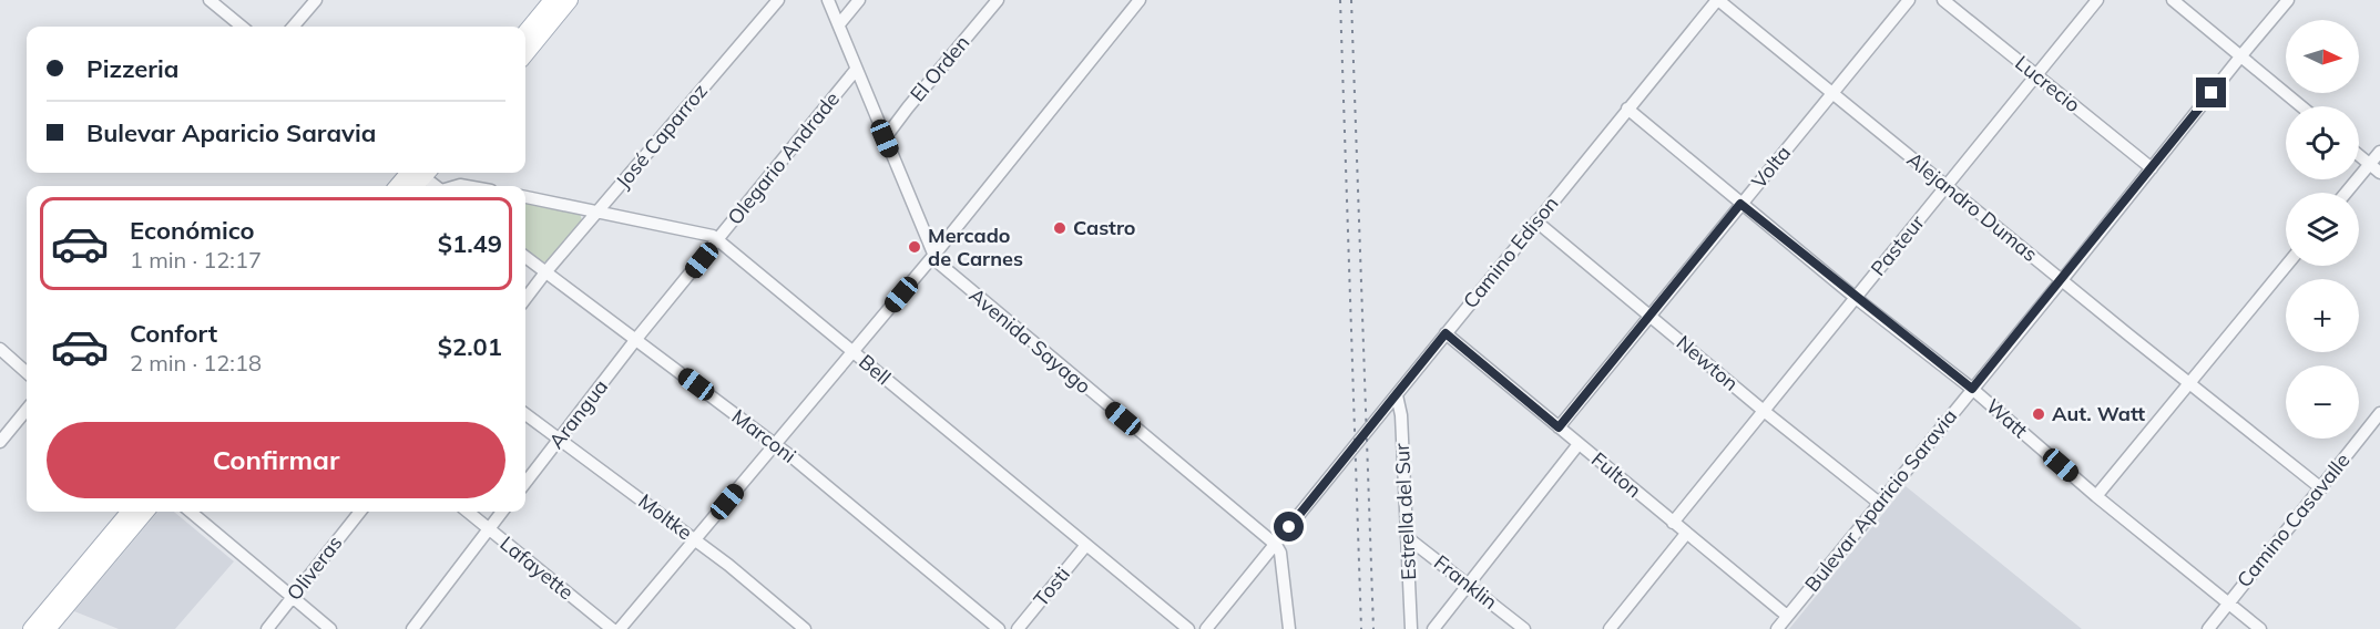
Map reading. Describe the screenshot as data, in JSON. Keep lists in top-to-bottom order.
{
  "streets": {
    "street": [
      "El Orden",
      "Lucrecio",
      "José Caparroz",
      "Olegario Andrade",
      "Volta",
      "Alejandro Dumas",
      "Pasteur",
      "Camino Edison",
      "Avenida Sayago",
      "Newton",
      "Bell",
      "Arangua",
      "Watt",
      "Marconi",
      "Fulton",
      "Bulevar Aparicio Saravia",
      "Estrella del Sur",
      "Moltke",
      "Camino Casavalle",
      "Oliveras",
      "Lafayette",
      "Franklin",
      "Tosti"
    ]
  },
  "crossings": [
    ["El Orden", "Avenida Sayago"],
    ["Lucrecio", "Pasteur"],
    ["Lucrecio", "Bulevar Aparicio Saravia"],
    ["José Caparroz", "Bell"],
    ["José Caparroz", "Marconi"],
    ["Olegario Andrade", "Avenida Sayago"],
    ["Olegario Andrade", "Bell"],
    ["Olegario Andrade", "Arangua"],
    ["Olegario Andrade", "Marconi"],
    ["Volta", "Alejandro Dumas"],
    ["Volta", "Newton"],
    ["Volta", "Watt"],
    ["Volta", "Fulton"],
    ["Alejandro Dumas", "Pasteur"],
    ["Alejandro Dumas", "Camino Edison"],
    ["Alejandro Dumas", "Bulevar Aparicio Saravia"],
    ["Alejandro Dumas", "Camino Casavalle"],
    ["Pasteur", "Newton"],
    ["Pasteur", "Watt"],
    ["Pasteur", "Fulton"],
    ["Camino Edison", "Avenida Sayago"],
    ["Camino Edison", "Newton"],
    ["Camino Edison", "Watt"],
    ["Camino Edison", "Fulton"],
    ["Camino Edison", "Estrella del Sur"],
    ["Newton", "Bulevar Aparicio Saravia"],
    ["Bell", "Tosti"],
    ["Arangua", "Marconi"],
    ["Arangua", "Moltke"],
    ["Watt", "Bulevar Aparicio Saravia"],
    ["Watt", "Camino Casavalle"],
    ["Fulton", "Bulevar Aparicio Saravia"],
    ["Estrella del Sur", "Franklin"]
  ],
  "places": ["Castro", "Mercado de Carnes", "Aut. Watt"],
  "north": "right",
  "page": {
    "map_buttons": ["+", "−"],
    "banner": ["Pizzeria", "Bulevar Aparicio Saravia"],
    "list": [
      {
        "name": "Económico",
        "note": "1 min · 12:17",
        "value": "$1.49"
      },
      {
        "name": "Confort",
        "note": "2 min · 12:18",
        "value": "$2.01"
      }
    ],
    "buttons": "Confirmar"
  }
}
